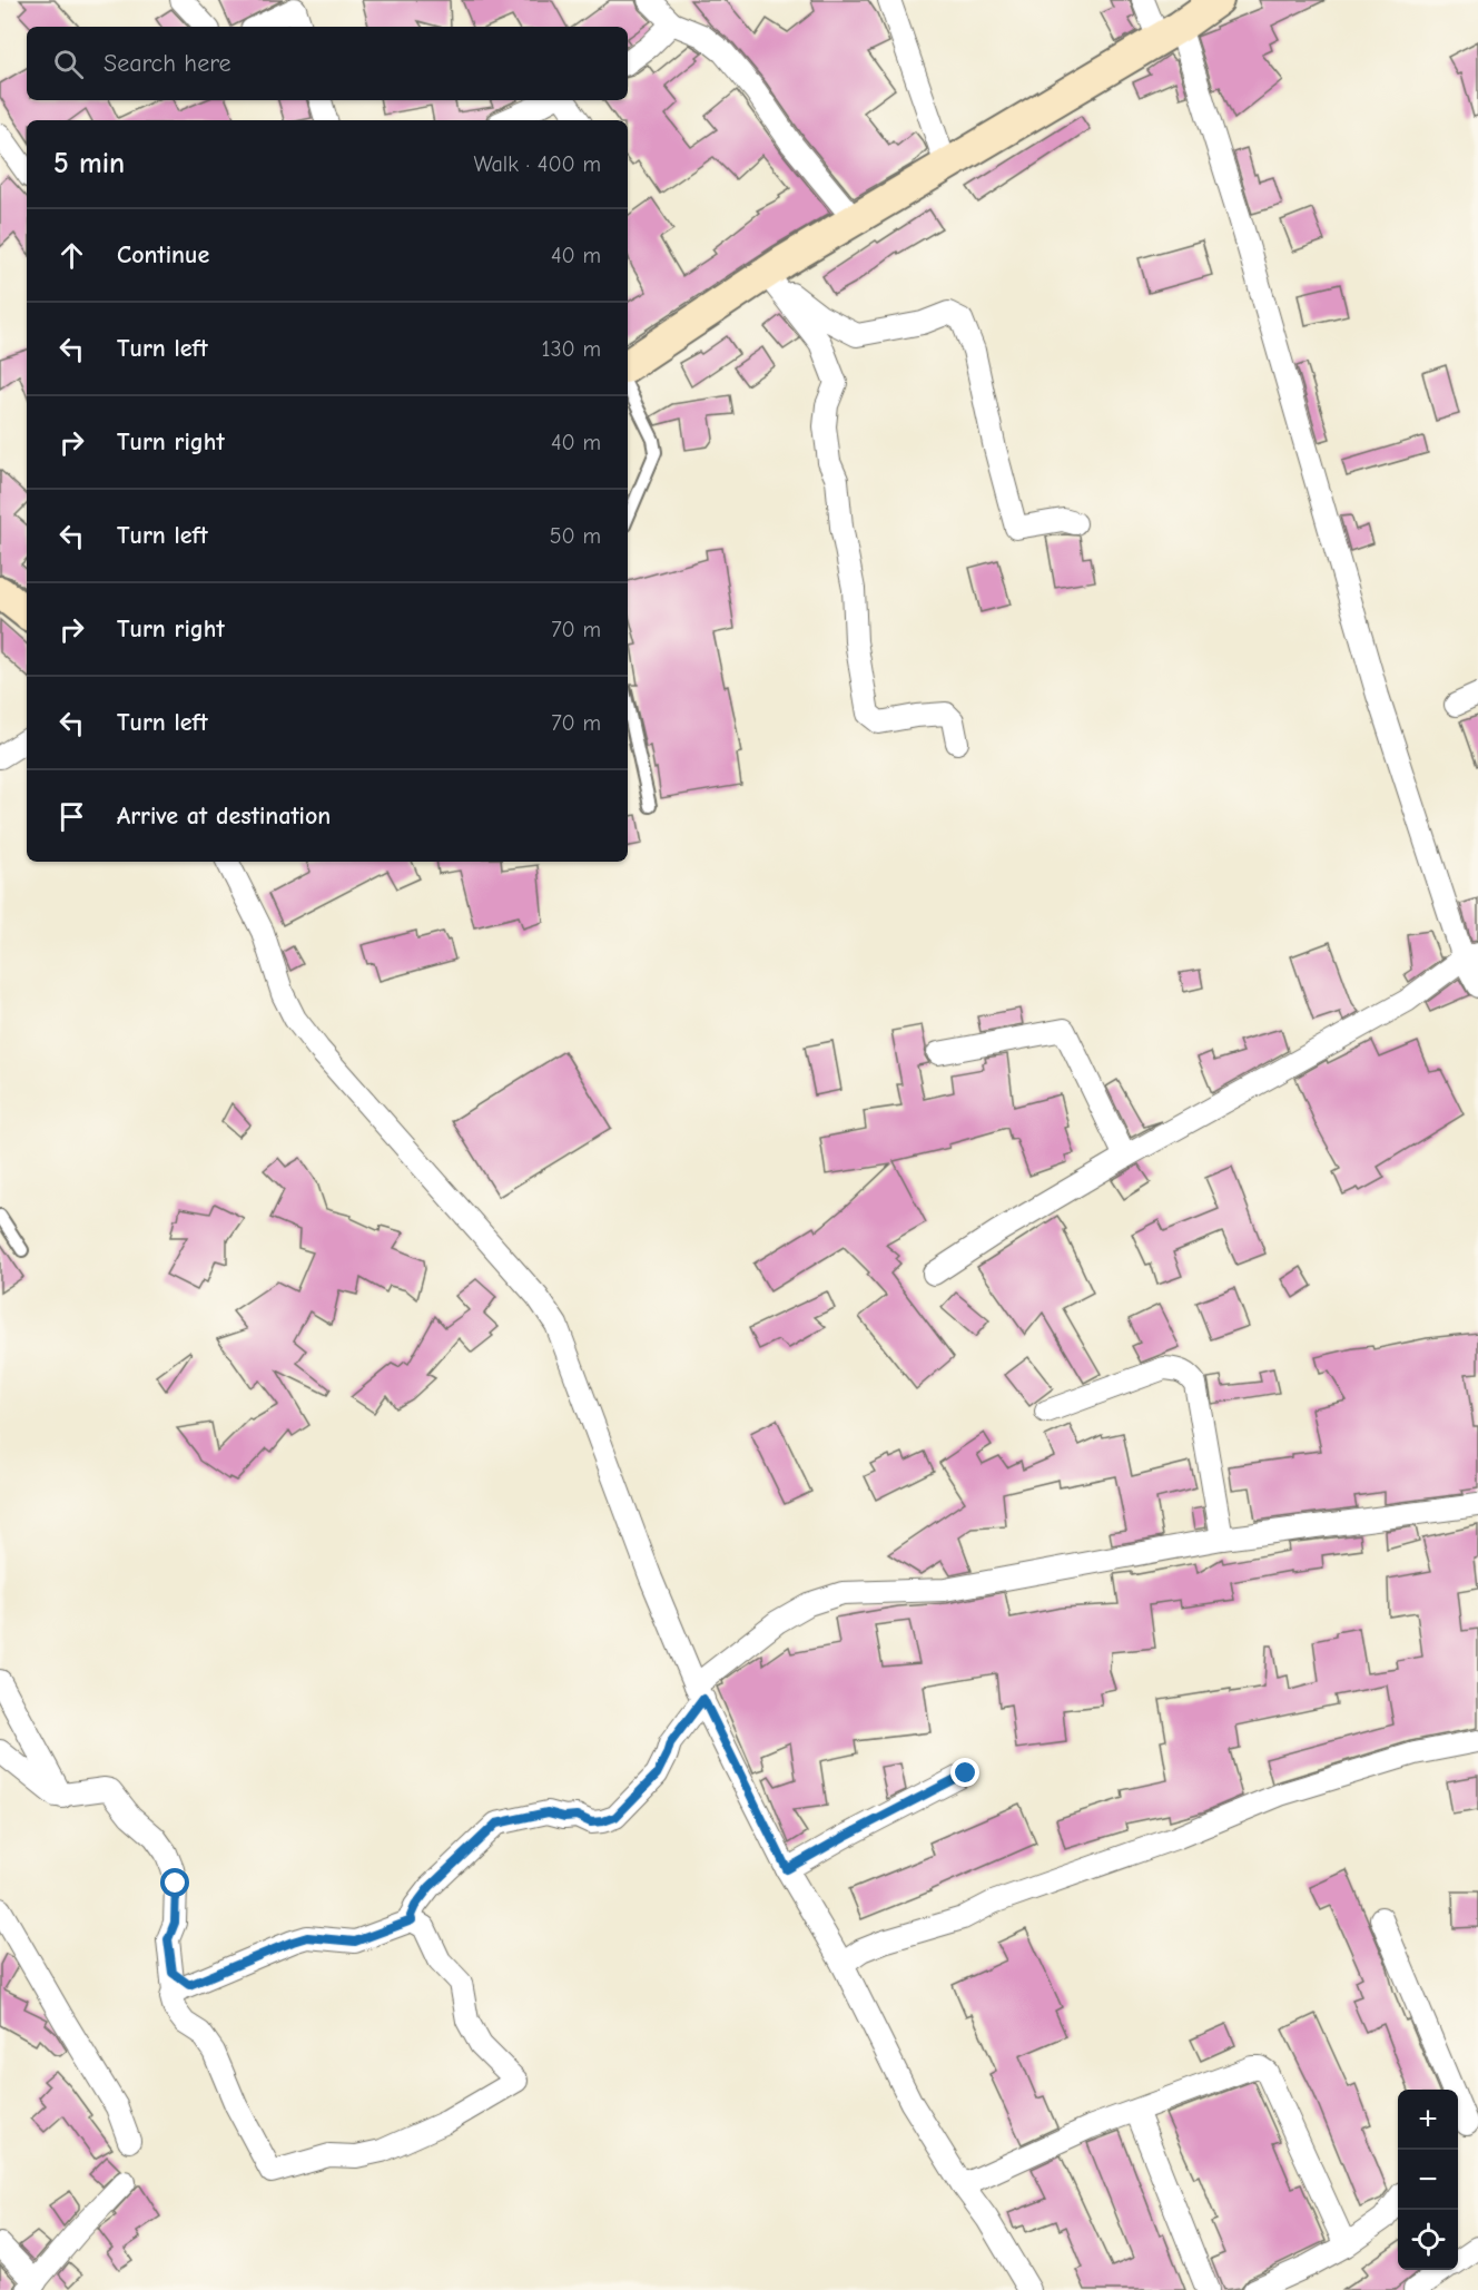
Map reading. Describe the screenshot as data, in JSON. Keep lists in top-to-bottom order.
{
  "page": {
    "search": "Search here",
    "heading": ["5 min", "Walk · 400 m"],
    "list": [
      ["Continue", "40 m"],
      ["Turn left", "130 m"],
      ["Turn right", "40 m"],
      ["Turn left", "50 m"],
      ["Turn right", "70 m"],
      ["Turn left", "70 m"],
      "Arrive at destination"
    ],
    "map_buttons": ["+", "−"]
  }
}
